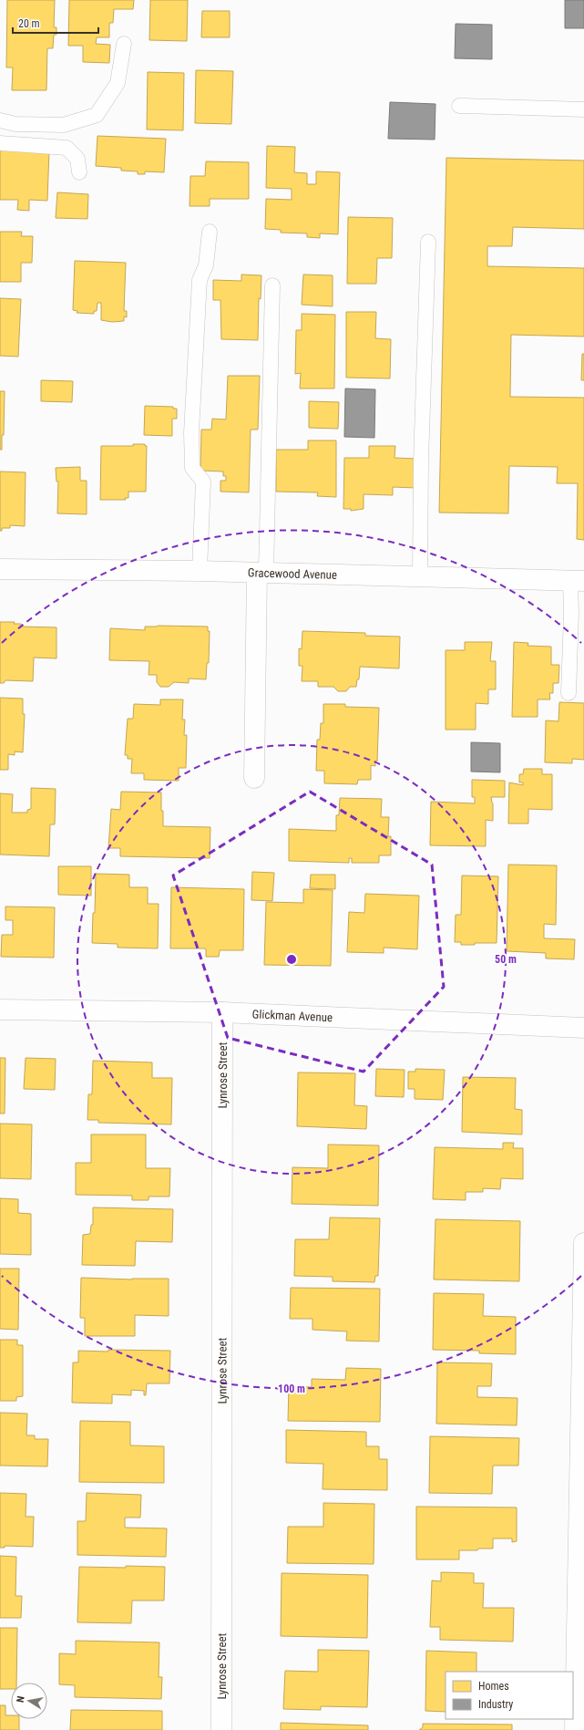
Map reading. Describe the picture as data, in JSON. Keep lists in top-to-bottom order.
{
  "streets": {
    "street": ["Gracewood Avenue", "Glickman Avenue", "Lynrose Street"]
  },
  "crossings": [
    ["Glickman Avenue", "Lynrose Street"]
  ],
  "legend": ["Homes", "Industry"],
  "scale_bar": "20 m",
  "north": "left",
  "rings": ["50 m", "100 m"]
}
